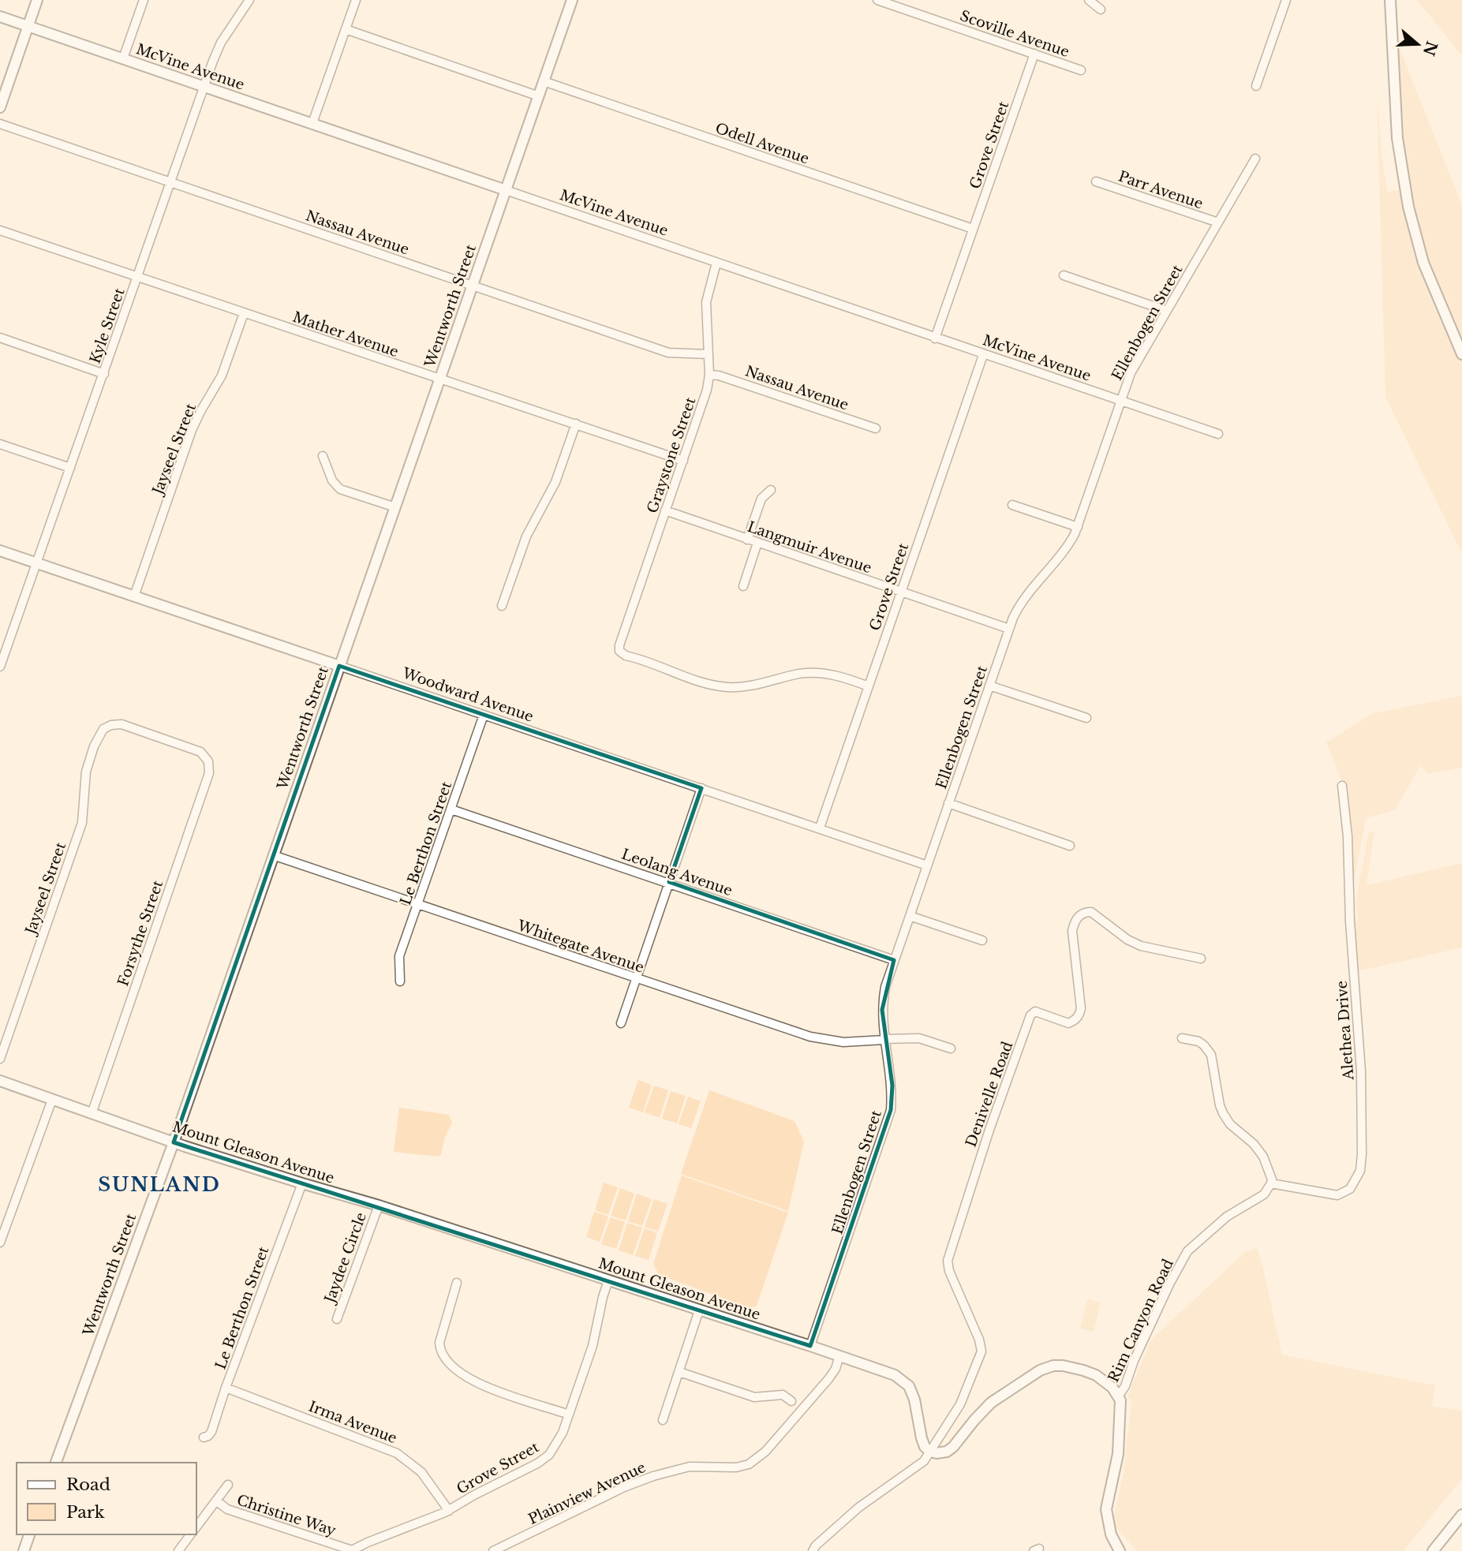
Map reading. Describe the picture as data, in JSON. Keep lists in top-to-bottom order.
{
  "streets": {
    "street": [
      "Scoville Avenue",
      "McVine Avenue",
      "Odell Avenue",
      "Grove Street",
      "Parr Avenue",
      "Nassau Avenue",
      "Wentworth Street",
      "Ellenbogen Street",
      "Kyle Street",
      "Mather Avenue",
      "Jayseel Street",
      "Graystone Street",
      "Langmuir Avenue",
      "Woodward Avenue",
      "Le Berthon Street",
      "Leolang Avenue",
      "Forsythe Street",
      "Whitegate Avenue",
      "Alethea Drive",
      "Denivelle Road",
      "Mount Gleason Avenue",
      "Jaydee Circle",
      "Rim Canyon Road",
      "Irma Avenue",
      "Plainview Avenue",
      "Christine Way"
    ]
  },
  "crossings": [
    ["Scoville Avenue", "Grove Street"],
    ["McVine Avenue", "Grove Street"],
    ["McVine Avenue", "Wentworth Street"],
    ["McVine Avenue", "Ellenbogen Street"],
    ["McVine Avenue", "Kyle Street"],
    ["McVine Avenue", "Graystone Street"],
    ["Odell Avenue", "Grove Street"],
    ["Odell Avenue", "Wentworth Street"],
    ["Grove Street", "Graystone Street"],
    ["Grove Street", "Langmuir Avenue"],
    ["Grove Street", "Woodward Avenue"],
    ["Grove Street", "Mount Gleason Avenue"],
    ["Grove Street", "Irma Avenue"],
    ["Grove Street", "Christine Way"],
    ["Parr Avenue", "Ellenbogen Street"],
    ["Nassau Avenue", "Wentworth Street"],
    ["Nassau Avenue", "Kyle Street"],
    ["Nassau Avenue", "Graystone Street"],
    ["Wentworth Street", "Mather Avenue"],
    ["Wentworth Street", "Woodward Avenue"],
    ["Wentworth Street", "Whitegate Avenue"],
    ["Wentworth Street", "Mount Gleason Avenue"],
    ["Ellenbogen Street", "Langmuir Avenue"],
    ["Ellenbogen Street", "Woodward Avenue"],
    ["Ellenbogen Street", "Leolang Avenue"],
    ["Ellenbogen Street", "Whitegate Avenue"],
    ["Ellenbogen Street", "Mount Gleason Avenue"],
    ["Kyle Street", "Mather Avenue"],
    ["Kyle Street", "Woodward Avenue"],
    ["Mather Avenue", "Jayseel Street"],
    ["Mather Avenue", "Graystone Street"],
    ["Jayseel Street", "Woodward Avenue"],
    ["Jayseel Street", "Forsythe Street"],
    ["Graystone Street", "Langmuir Avenue"],
    ["Woodward Avenue", "Le Berthon Street"],
    ["Le Berthon Street", "Leolang Avenue"],
    ["Le Berthon Street", "Whitegate Avenue"],
    ["Le Berthon Street", "Mount Gleason Avenue"],
    ["Le Berthon Street", "Irma Avenue"],
    ["Forsythe Street", "Mount Gleason Avenue"],
    ["Alethea Drive", "Rim Canyon Road"],
    ["Denivelle Road", "Mount Gleason Avenue"],
    ["Mount Gleason Avenue", "Jaydee Circle"],
    ["Mount Gleason Avenue", "Plainview Avenue"]
  ],
  "districts": ["SUNLAND"],
  "legend": ["Road", "Park"],
  "north": "right"
}
